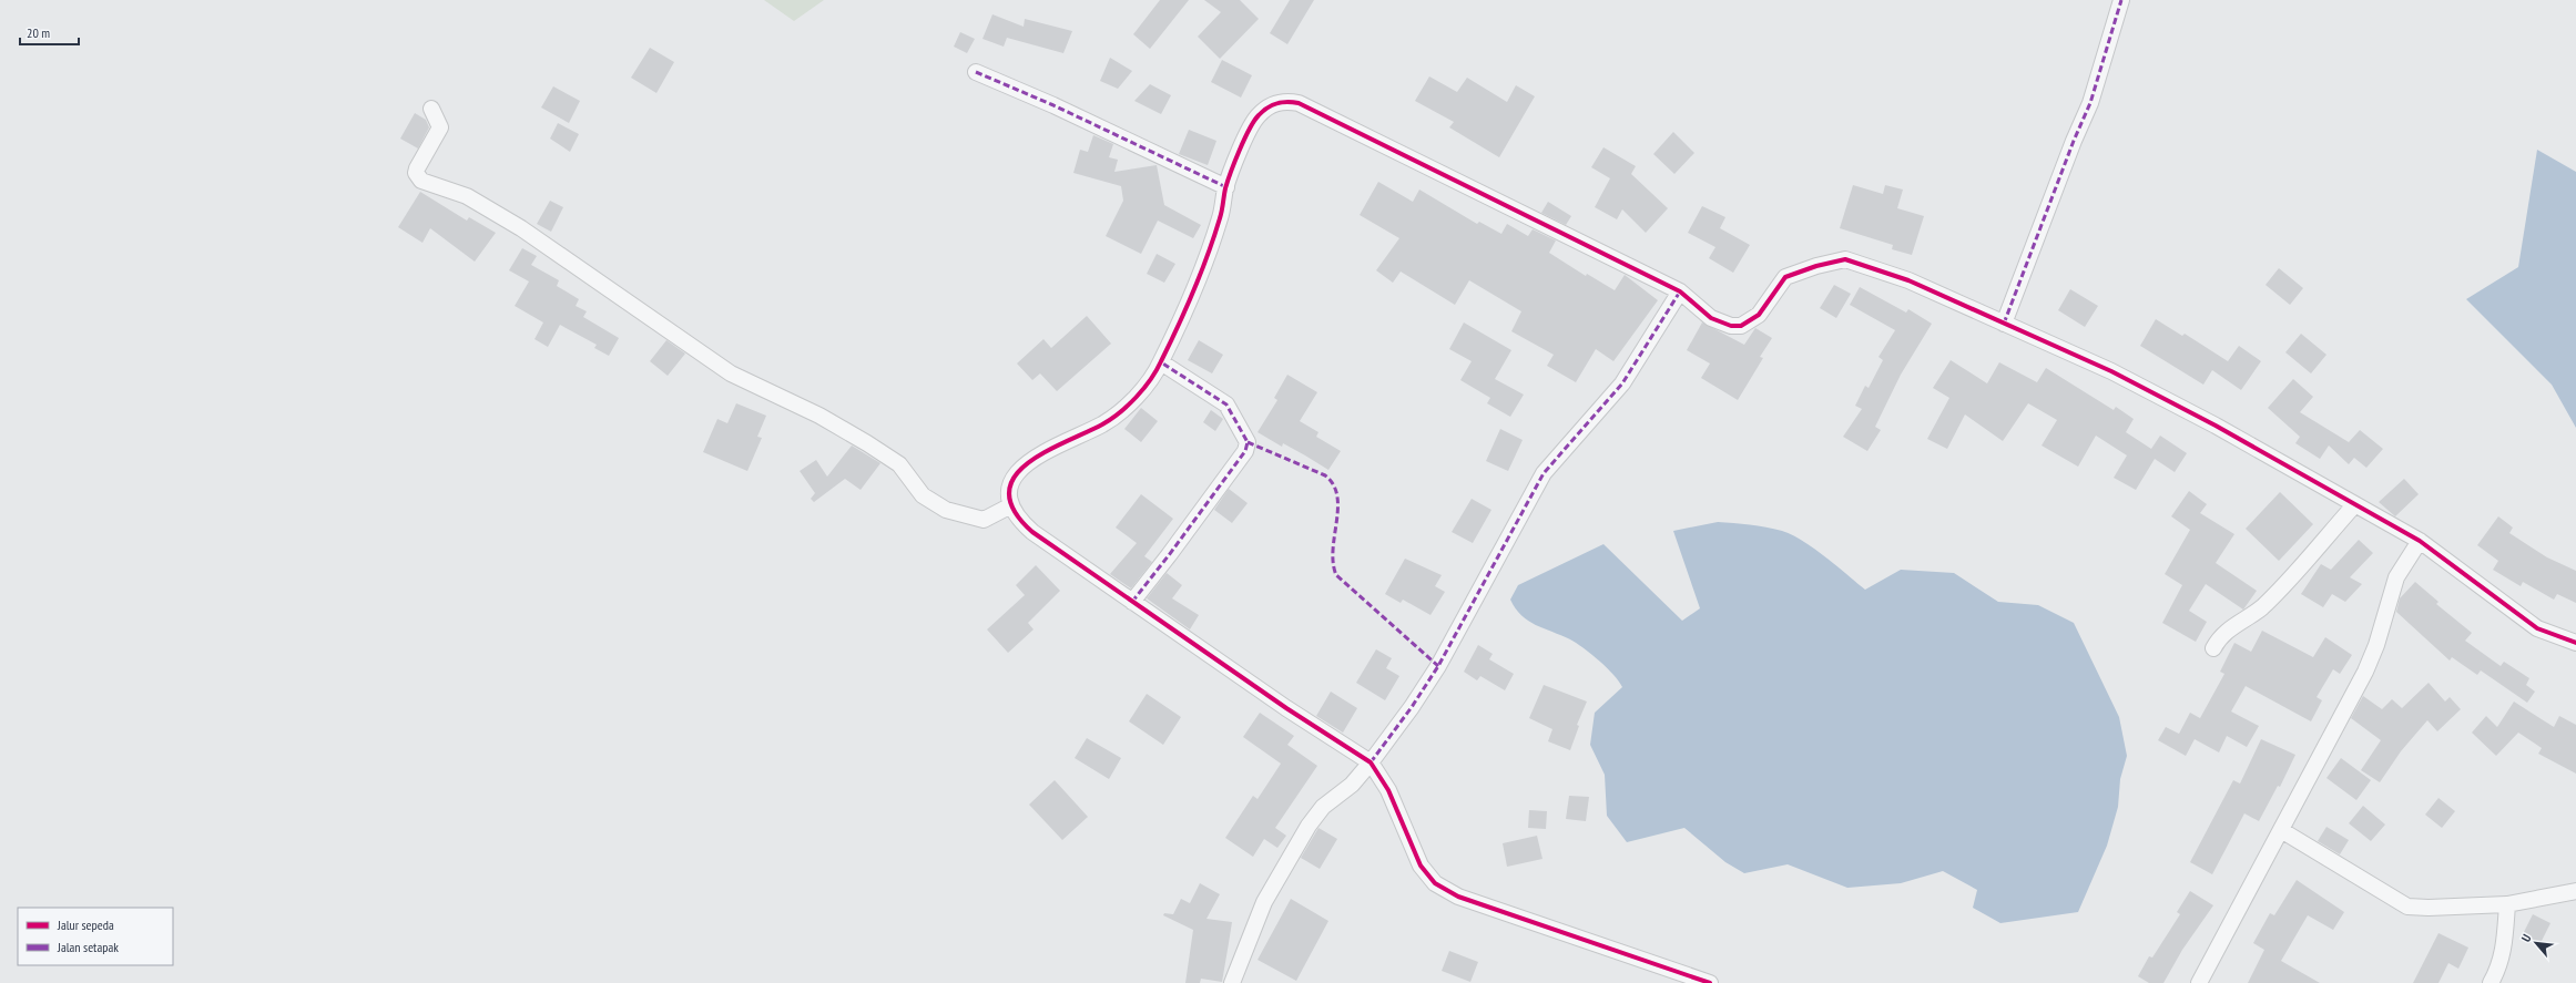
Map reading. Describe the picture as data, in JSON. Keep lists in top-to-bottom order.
{
  "legend": ["Jalur sepeda", "Jalan setapak"],
  "scale_bar": "20 m",
  "north": "top left"
}
